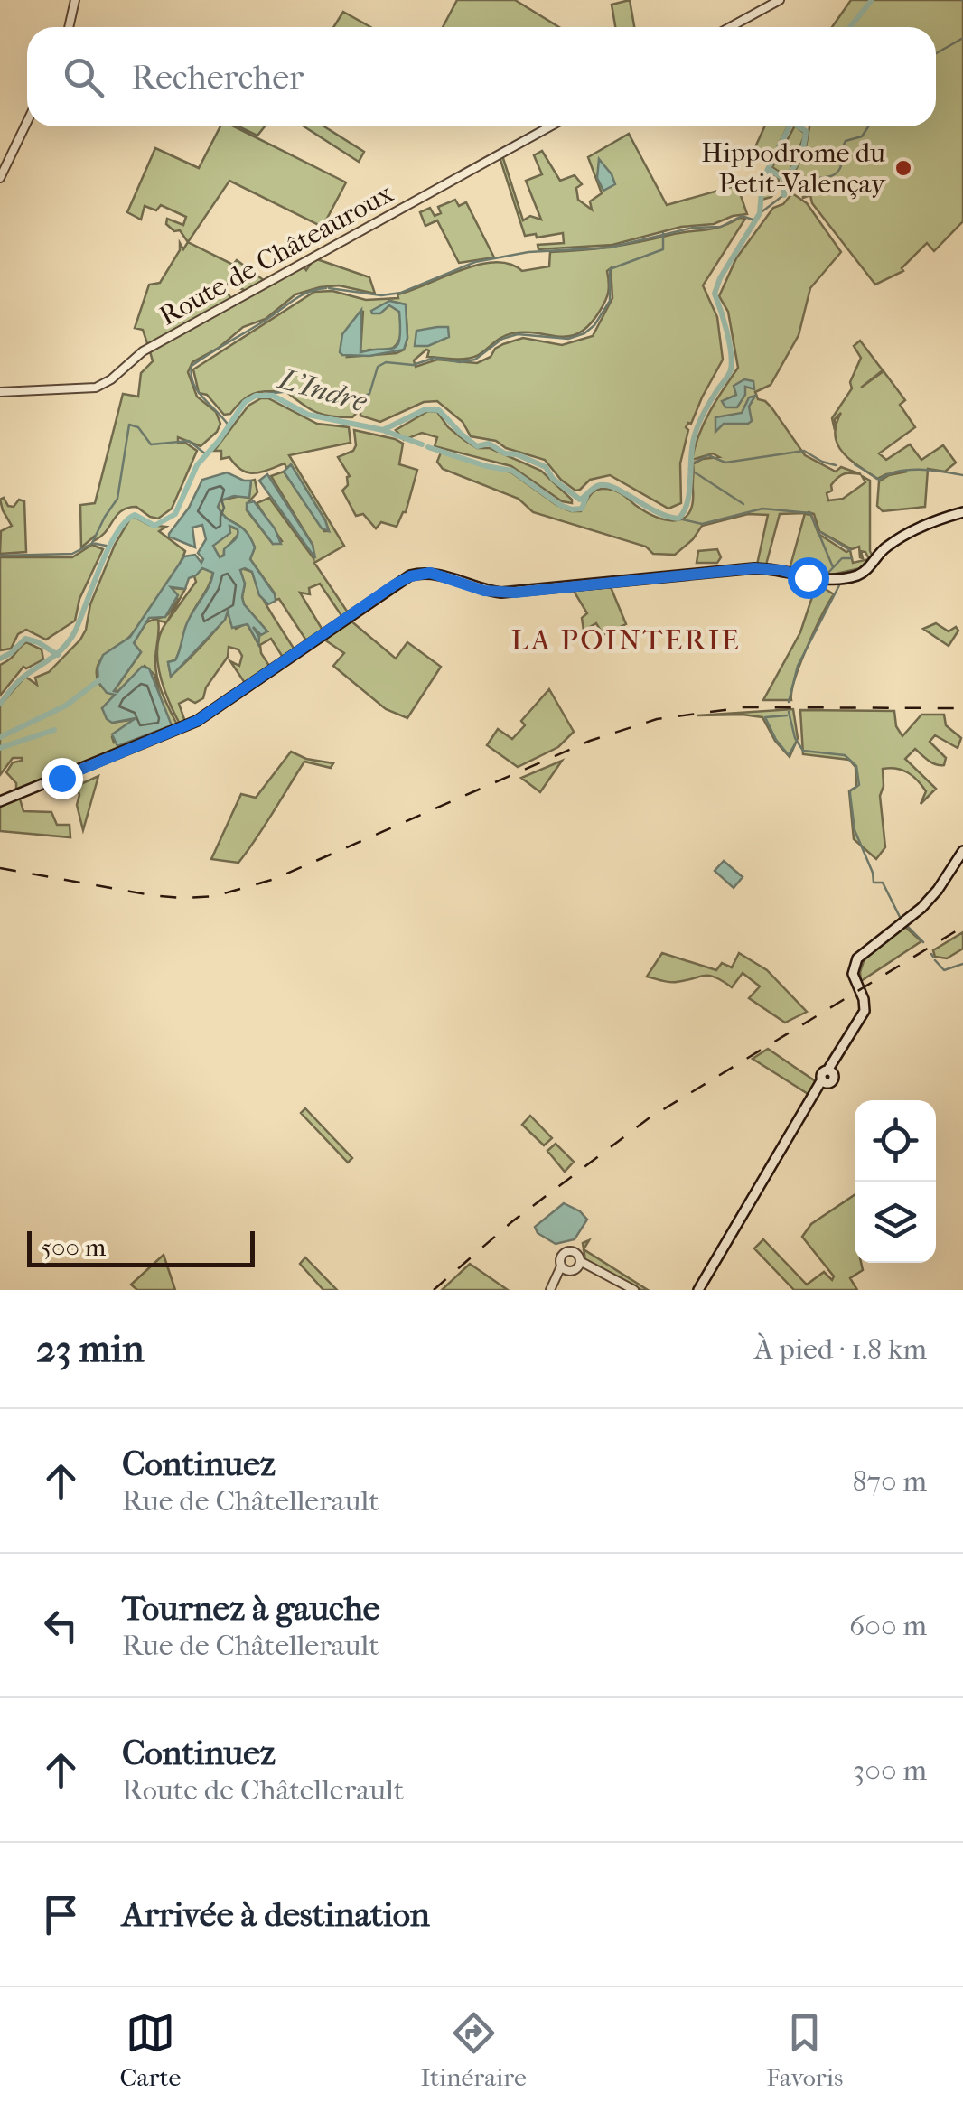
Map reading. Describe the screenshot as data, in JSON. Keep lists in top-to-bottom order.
{
  "streets": {
    "street": ["Route de Châteauroux"]
  },
  "districts": ["LA POINTERIE"],
  "water": ["L'Indre"],
  "places": ["Hippodrome du Petit-Valençay"],
  "scale_bar": "500 m",
  "page": {
    "search": "Rechercher",
    "scale": "500 m",
    "heading": ["23 min", "À pied · 1.8 km"],
    "list": [
      ["Continuez", "Rue de Châtellerault", "870 m"],
      ["Tournez à gauche", "Rue de Châtellerault", "600 m"],
      ["Continuez", "Route de Châtellerault", "300 m"],
      "Arrivée à destination"
    ],
    "nav": ["Carte", "Itinéraire", "Favoris"]
  }
}
